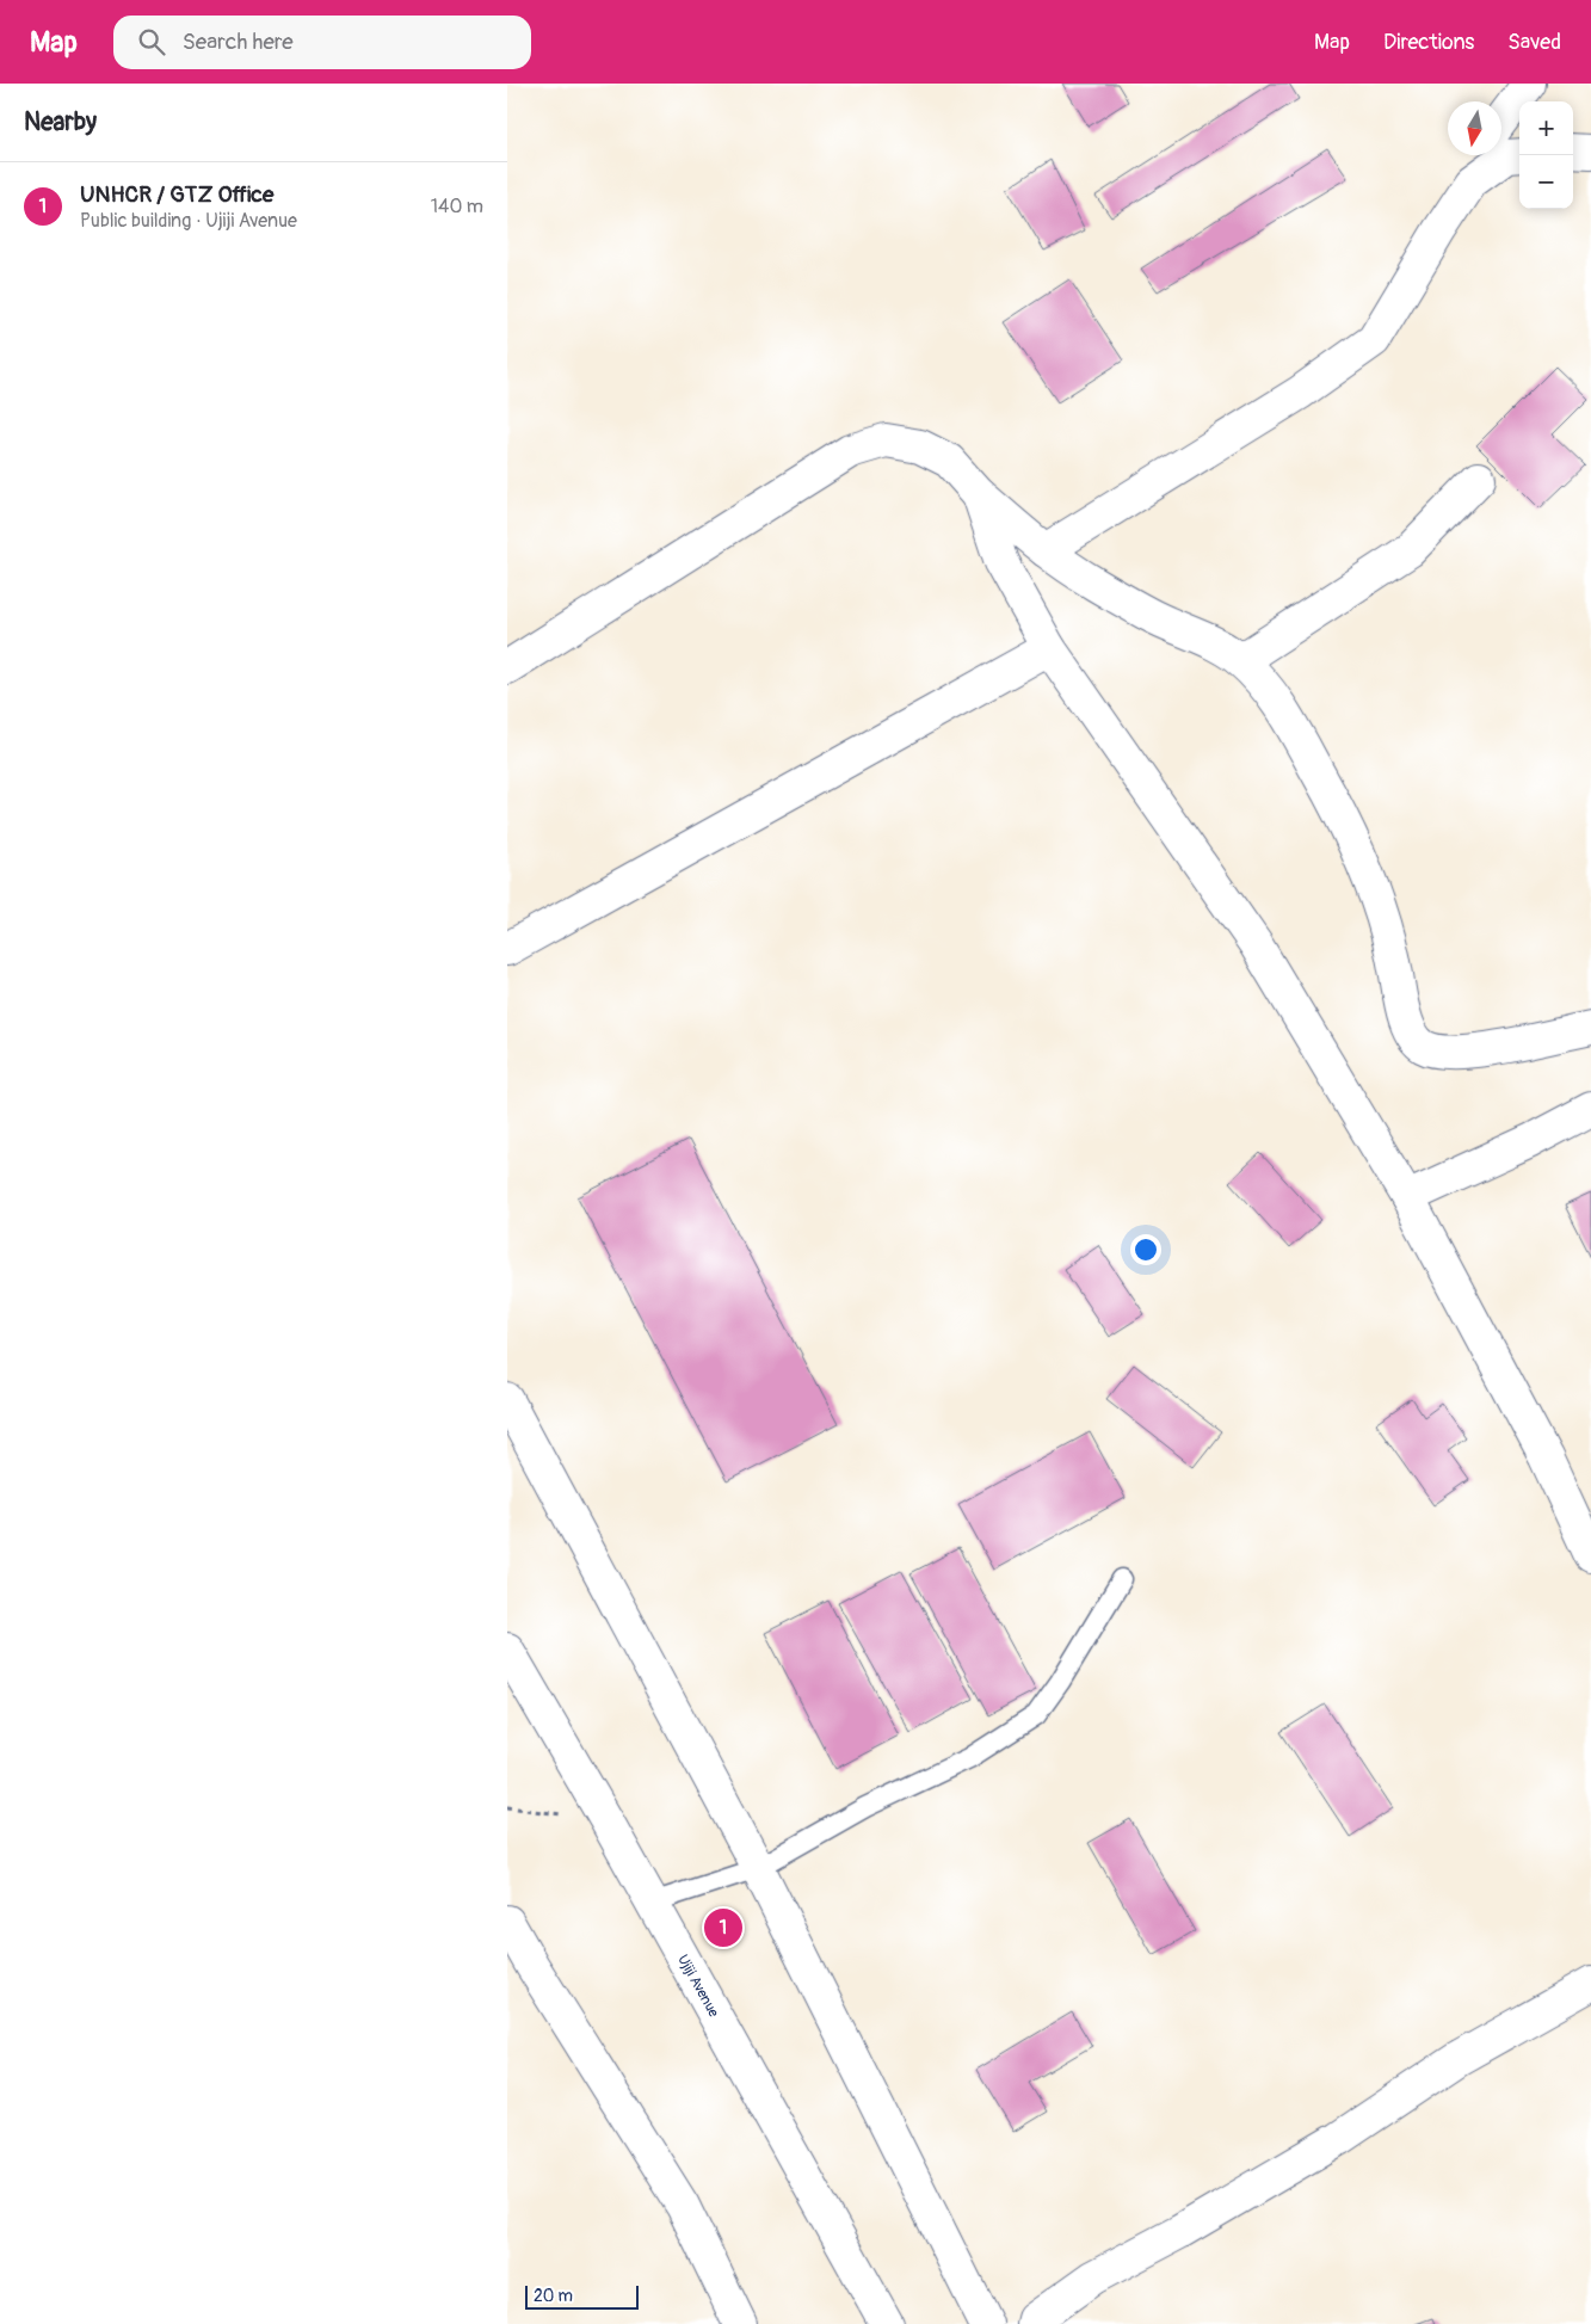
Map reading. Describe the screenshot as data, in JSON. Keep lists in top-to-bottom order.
{
  "streets": {
    "street": ["Ujiji Avenue"]
  },
  "scale_bar": "20 m",
  "north": "bottom",
  "page": {
    "header": "Map",
    "search": "Search here",
    "nav": ["Map", "Directions", "Saved"],
    "heading": "Nearby",
    "map_buttons": ["+", "−"],
    "list": [
      {
        "mark": "1",
        "name": "UNHCR / GTZ Office",
        "note": "Public building · Ujiji Avenue",
        "value": "140 m"
      }
    ],
    "pins": "1",
    "scale": "20 m"
  }
}
